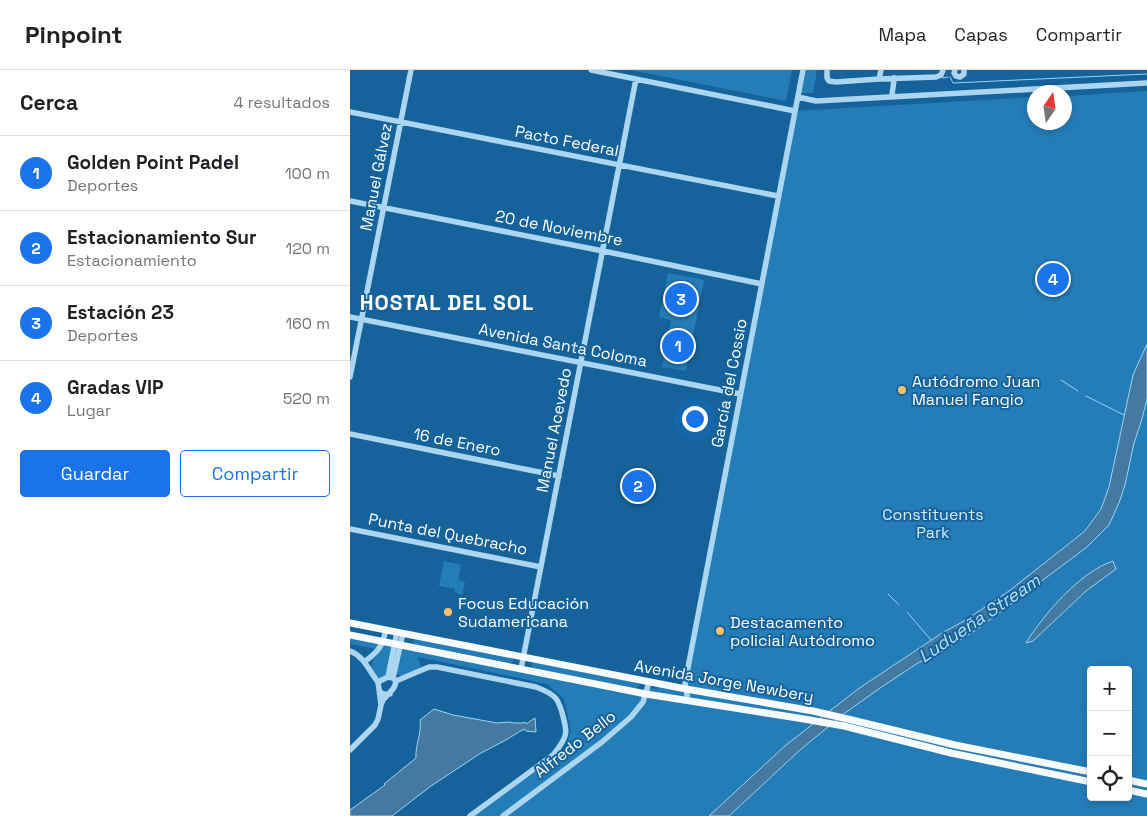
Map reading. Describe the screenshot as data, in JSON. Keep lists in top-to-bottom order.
{
  "streets": {
    "main road": ["Avenida Jorge Newbery"],
    "street": [
      "Pacto Federal",
      "Manuel Gálvez",
      "20 de Noviembre",
      "Avenida Santa Coloma",
      "García del Cossio",
      "Manuel Acevedo",
      "16 de Enero",
      "Punta del Quebracho",
      "Alfredo Bello"
    ]
  },
  "crossings": [
    ["Pacto Federal", "Manuel Gálvez"],
    ["Pacto Federal", "García del Cossio"],
    ["Pacto Federal", "Manuel Acevedo"],
    ["Manuel Gálvez", "20 de Noviembre"],
    ["Manuel Gálvez", "Avenida Santa Coloma"],
    ["20 de Noviembre", "García del Cossio"],
    ["20 de Noviembre", "Manuel Acevedo"],
    ["Avenida Santa Coloma", "García del Cossio"],
    ["Avenida Santa Coloma", "Manuel Acevedo"],
    ["García del Cossio", "Avenida Jorge Newbery"],
    ["Manuel Acevedo", "16 de Enero"],
    ["Manuel Acevedo", "Punta del Quebracho"],
    ["Manuel Acevedo", "Avenida Jorge Newbery"],
    ["Avenida Jorge Newbery", "Alfredo Bello"]
  ],
  "districts": ["HOSTAL DEL SOL"],
  "water": ["Ludueña Stream"],
  "parks": ["Constituents Park"],
  "places": ["Autódromo Juan Manuel Fangio", "Focus Educación Sudamericana", "Destacamento policial Autódromo"],
  "north": "top",
  "page": {
    "header": "Pinpoint",
    "nav": ["Mapa", "Capas", "Compartir"],
    "heading": ["Cerca", "4 resultados"],
    "list": [
      {
        "mark": "1",
        "name": "Golden Point Padel",
        "note": "Deportes",
        "value": "100 m"
      },
      {
        "mark": "2",
        "name": "Estacionamiento Sur",
        "note": "Estacionamiento",
        "value": "120 m"
      },
      {
        "mark": "3",
        "name": "Estación 23",
        "note": "Deportes",
        "value": "160 m"
      },
      {
        "mark": "4",
        "name": "Gradas VIP",
        "note": "Lugar",
        "value": "520 m"
      }
    ],
    "pins": [
      "4",
      "3",
      "1",
      "2"
    ],
    "buttons": ["Guardar", "Compartir"],
    "map_buttons": ["+", "−"]
  }
}
